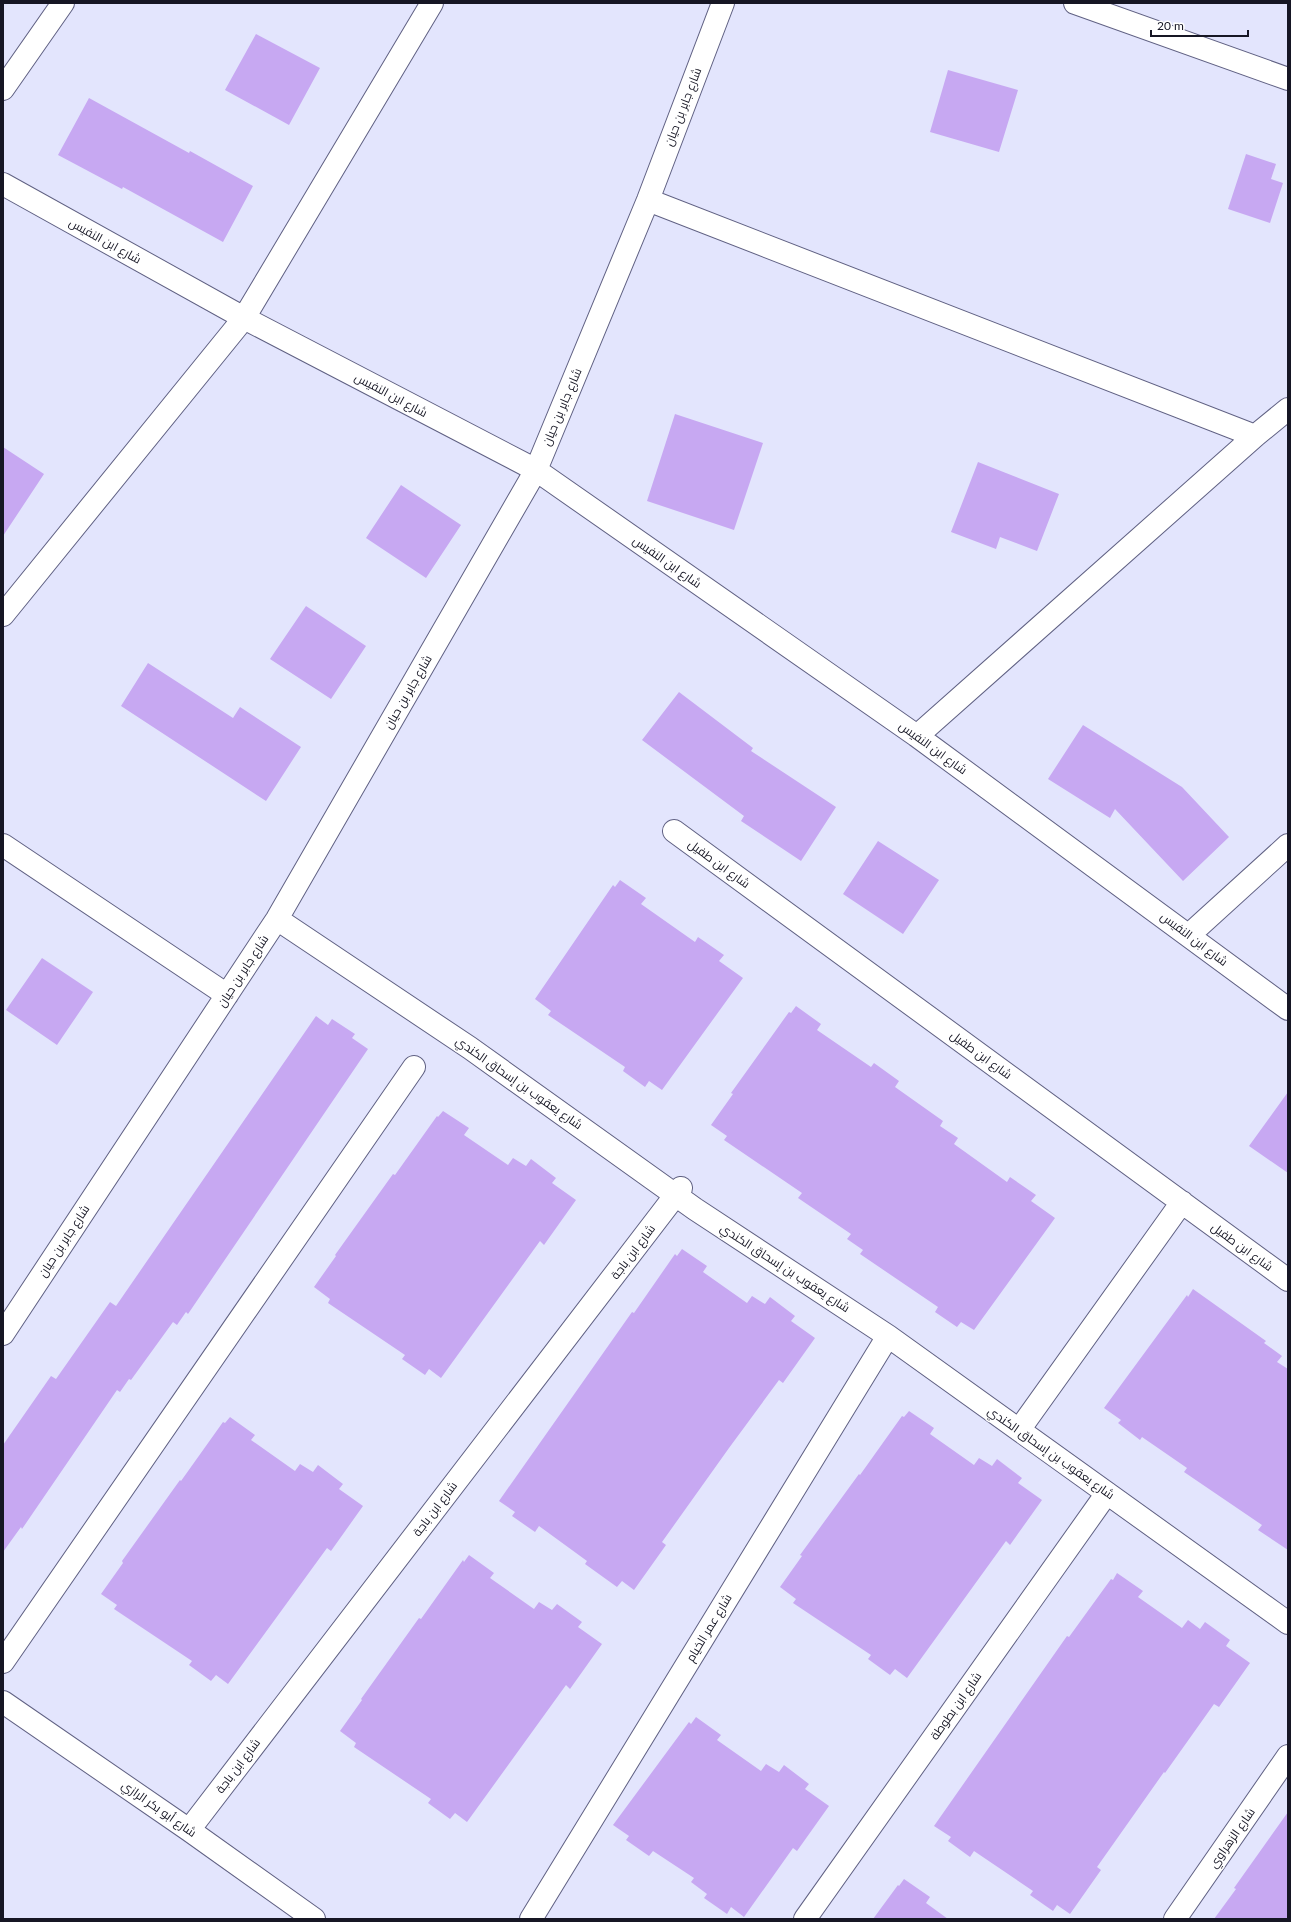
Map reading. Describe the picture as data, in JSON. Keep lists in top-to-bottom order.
{
  "streets": {
    "street": [
      "شارع جابر بن حيان",
      "شارع ابن النفيس",
      "شارع ابن طفيل",
      "شارع يعقوب بن إسحاق الكندي",
      "شارع ابن باجة",
      "شارع عمر الخيام",
      "شارع ابن بطوطة",
      "شارع أبو بكر الرازي",
      "شارع الزهراوي"
    ]
  },
  "crossings": [
    ["شارع جابر بن حيان", "شارع ابن النفيس"],
    ["شارع جابر بن حيان", "شارع يعقوب بن إسحاق الكندي"],
    ["شارع يعقوب بن إسحاق الكندي", "شارع ابن باجة"],
    ["شارع يعقوب بن إسحاق الكندي", "شارع عمر الخيام"],
    ["شارع يعقوب بن إسحاق الكندي", "شارع ابن بطوطة"],
    ["شارع ابن باجة", "شارع أبو بكر الرازي"]
  ],
  "scale_bar": "20 m"
}
